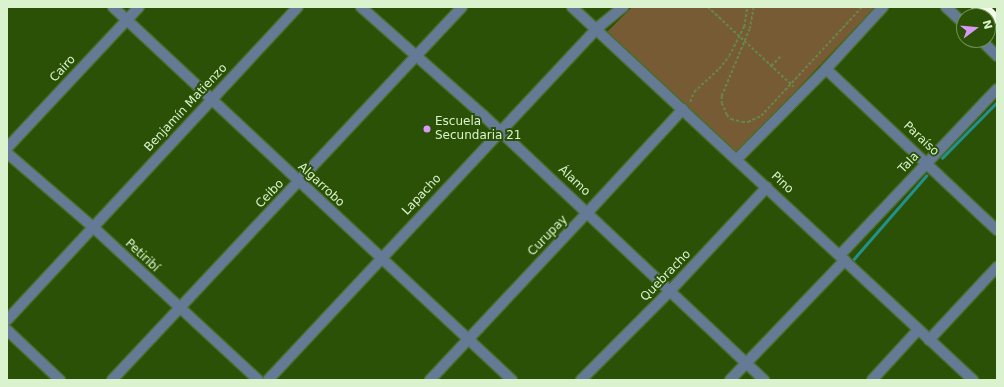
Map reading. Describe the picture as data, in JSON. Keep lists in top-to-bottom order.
{
  "streets": {
    "street": [
      "Cairo",
      "Benjamín Matienzo",
      "Paraíso",
      "Tala",
      "Álamo",
      "Pino",
      "Algarrobo",
      "Ceibo",
      "Lapacho",
      "Curupay",
      "Petiribí",
      "Quebracho"
    ]
  },
  "crossings": [
    ["Cairo", "Algarrobo"],
    ["Benjamín Matienzo", "Algarrobo"],
    ["Benjamín Matienzo", "Petiribí"],
    ["Paraíso", "Tala"],
    ["Tala", "Álamo"],
    ["Tala", "Pino"],
    ["Álamo", "Ceibo"],
    ["Álamo", "Lapacho"],
    ["Álamo", "Curupay"],
    ["Álamo", "Quebracho"],
    ["Pino", "Lapacho"],
    ["Pino", "Curupay"],
    ["Pino", "Quebracho"],
    ["Algarrobo", "Ceibo"],
    ["Algarrobo", "Lapacho"],
    ["Algarrobo", "Curupay"],
    ["Ceibo", "Petiribí"]
  ],
  "places": ["Escuela Secundaria 21"],
  "north": "right"
}
